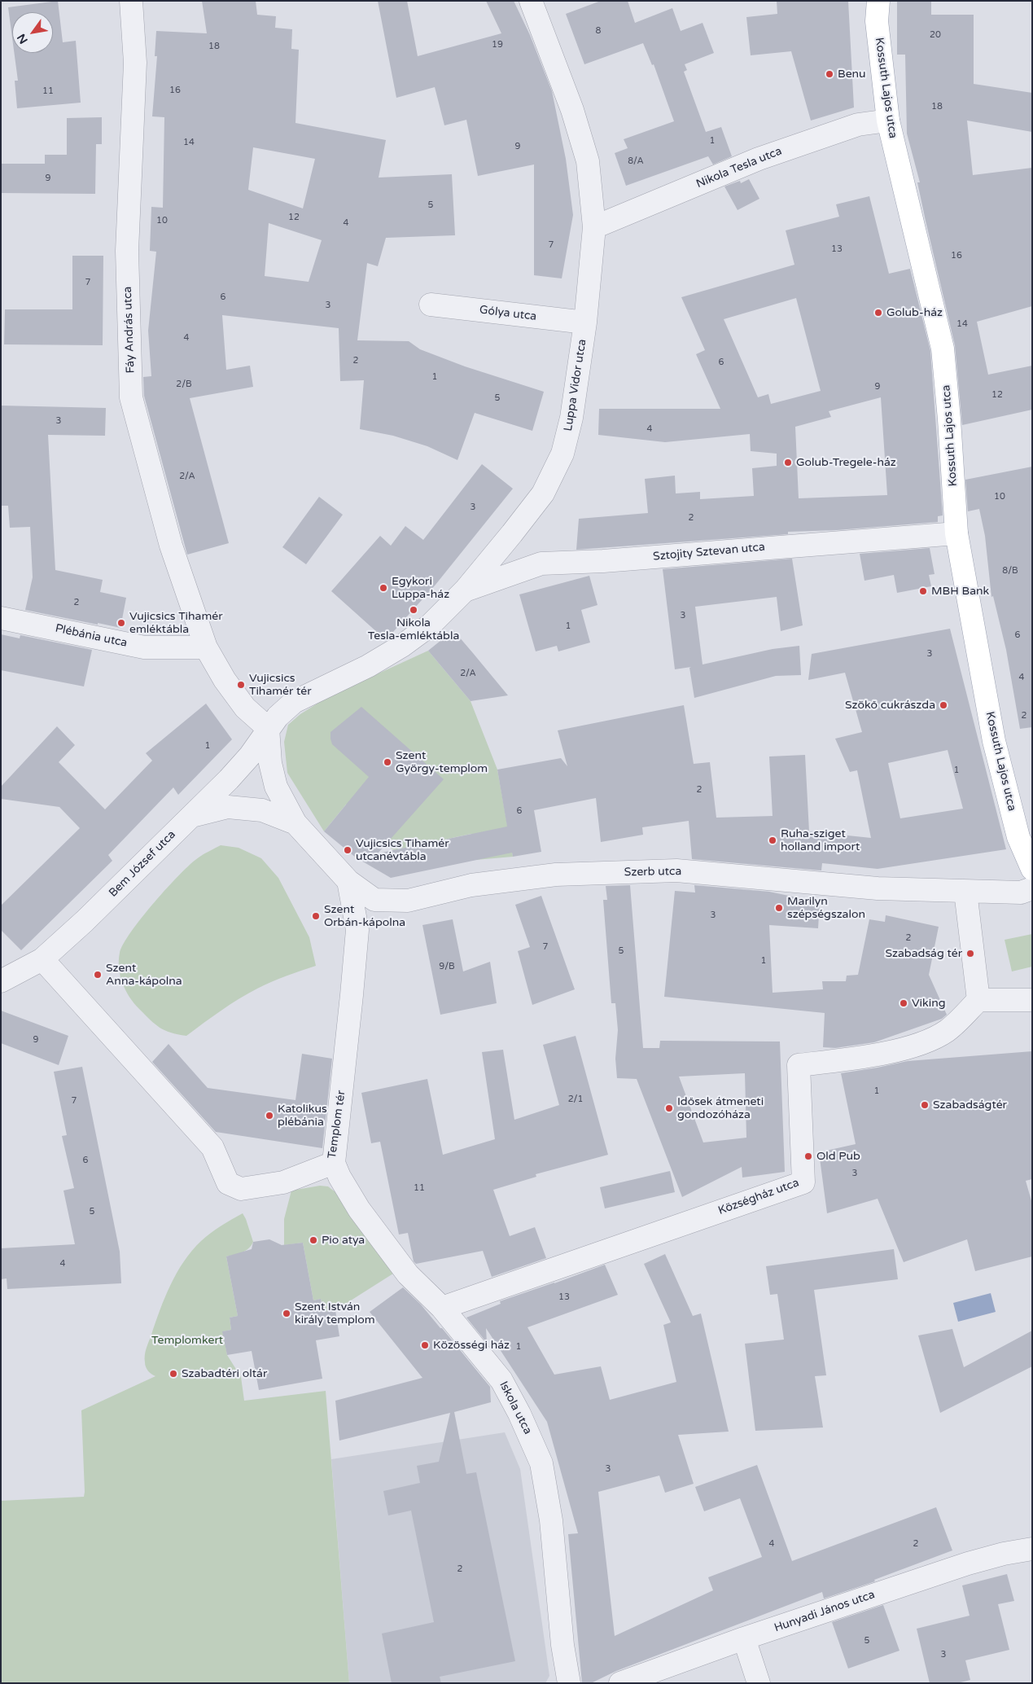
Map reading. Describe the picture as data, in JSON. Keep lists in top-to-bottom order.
{
  "streets": {
    "main road": ["Kossuth Lajos utca"],
    "street": [
      "Nikola Tesla utca",
      "Gólya utca",
      "Fáy András utca",
      "Luppa Vidor utca",
      "Sztojity Sztevan utca",
      "Plébánia utca",
      "Bem József utca",
      "Szerb utca",
      "Templom tér",
      "Községház utca",
      "Iskola utca",
      "Hunyadi János utca"
    ]
  },
  "crossings": [
    ["Kossuth Lajos utca", "Nikola Tesla utca"],
    ["Kossuth Lajos utca", "Sztojity Sztevan utca"],
    ["Nikola Tesla utca", "Luppa Vidor utca"],
    ["Gólya utca", "Luppa Vidor utca"],
    ["Fáy András utca", "Plébánia utca"],
    ["Luppa Vidor utca", "Sztojity Sztevan utca"],
    ["Luppa Vidor utca", "Bem József utca"],
    ["Bem József utca", "Templom tér"],
    ["Szerb utca", "Templom tér"],
    ["Templom tér", "Iskola utca"],
    ["Községház utca", "Iskola utca"]
  ],
  "parks": ["Templomkert"],
  "places": [
    "Benu",
    "Golub-ház",
    "Golub-Tregele-ház",
    "Egykori Luppa-ház",
    "MBH Bank",
    "Nikola Tesla-emléktábla",
    "Vujicsics Tihamér emléktábla",
    "Vujicsics Tihamér tér",
    "Szökő cukrászda",
    "Szent György-templom",
    "Ruha-sziget holland import",
    "Vujicsics Tihamér utcanévtábla",
    "Marilyn szépségszalon",
    "Szent Orbán-kápolna",
    "Szabadság tér",
    "Szent Anna-kápolna",
    "Viking",
    "Szabadságtér",
    "Idősek átmeneti gondozóháza",
    "Katolikus plébánia",
    "Old Pub",
    "Pio atya",
    "Szent István király templom",
    "Közösségi ház",
    "Szabadtéri oltár"
  ],
  "house_numbers": [
    "8",
    "20",
    "19",
    "18",
    "16",
    "11",
    "18",
    "1",
    "14",
    "9",
    "8/A",
    "9",
    "5",
    "12",
    "10",
    "4",
    "7",
    "13",
    "16",
    "7",
    "6",
    "3",
    "14",
    "4",
    "2",
    "6",
    "1",
    "2/B",
    "9",
    "12",
    "5",
    "3",
    "4",
    "2/A",
    "10",
    "3",
    "2",
    "8/B",
    "2",
    "3",
    "1",
    "6",
    "3",
    "2/A",
    "4",
    "2",
    "1",
    "1",
    "2",
    "6",
    "3",
    "2",
    "7",
    "5",
    "1",
    "9/B",
    "9",
    "1",
    "2/1",
    "7",
    "6",
    "3",
    "11",
    "5",
    "4",
    "13",
    "1",
    "3",
    "4",
    "2",
    "2",
    "5",
    "3"
  ],
  "north": "bottom left"
}
